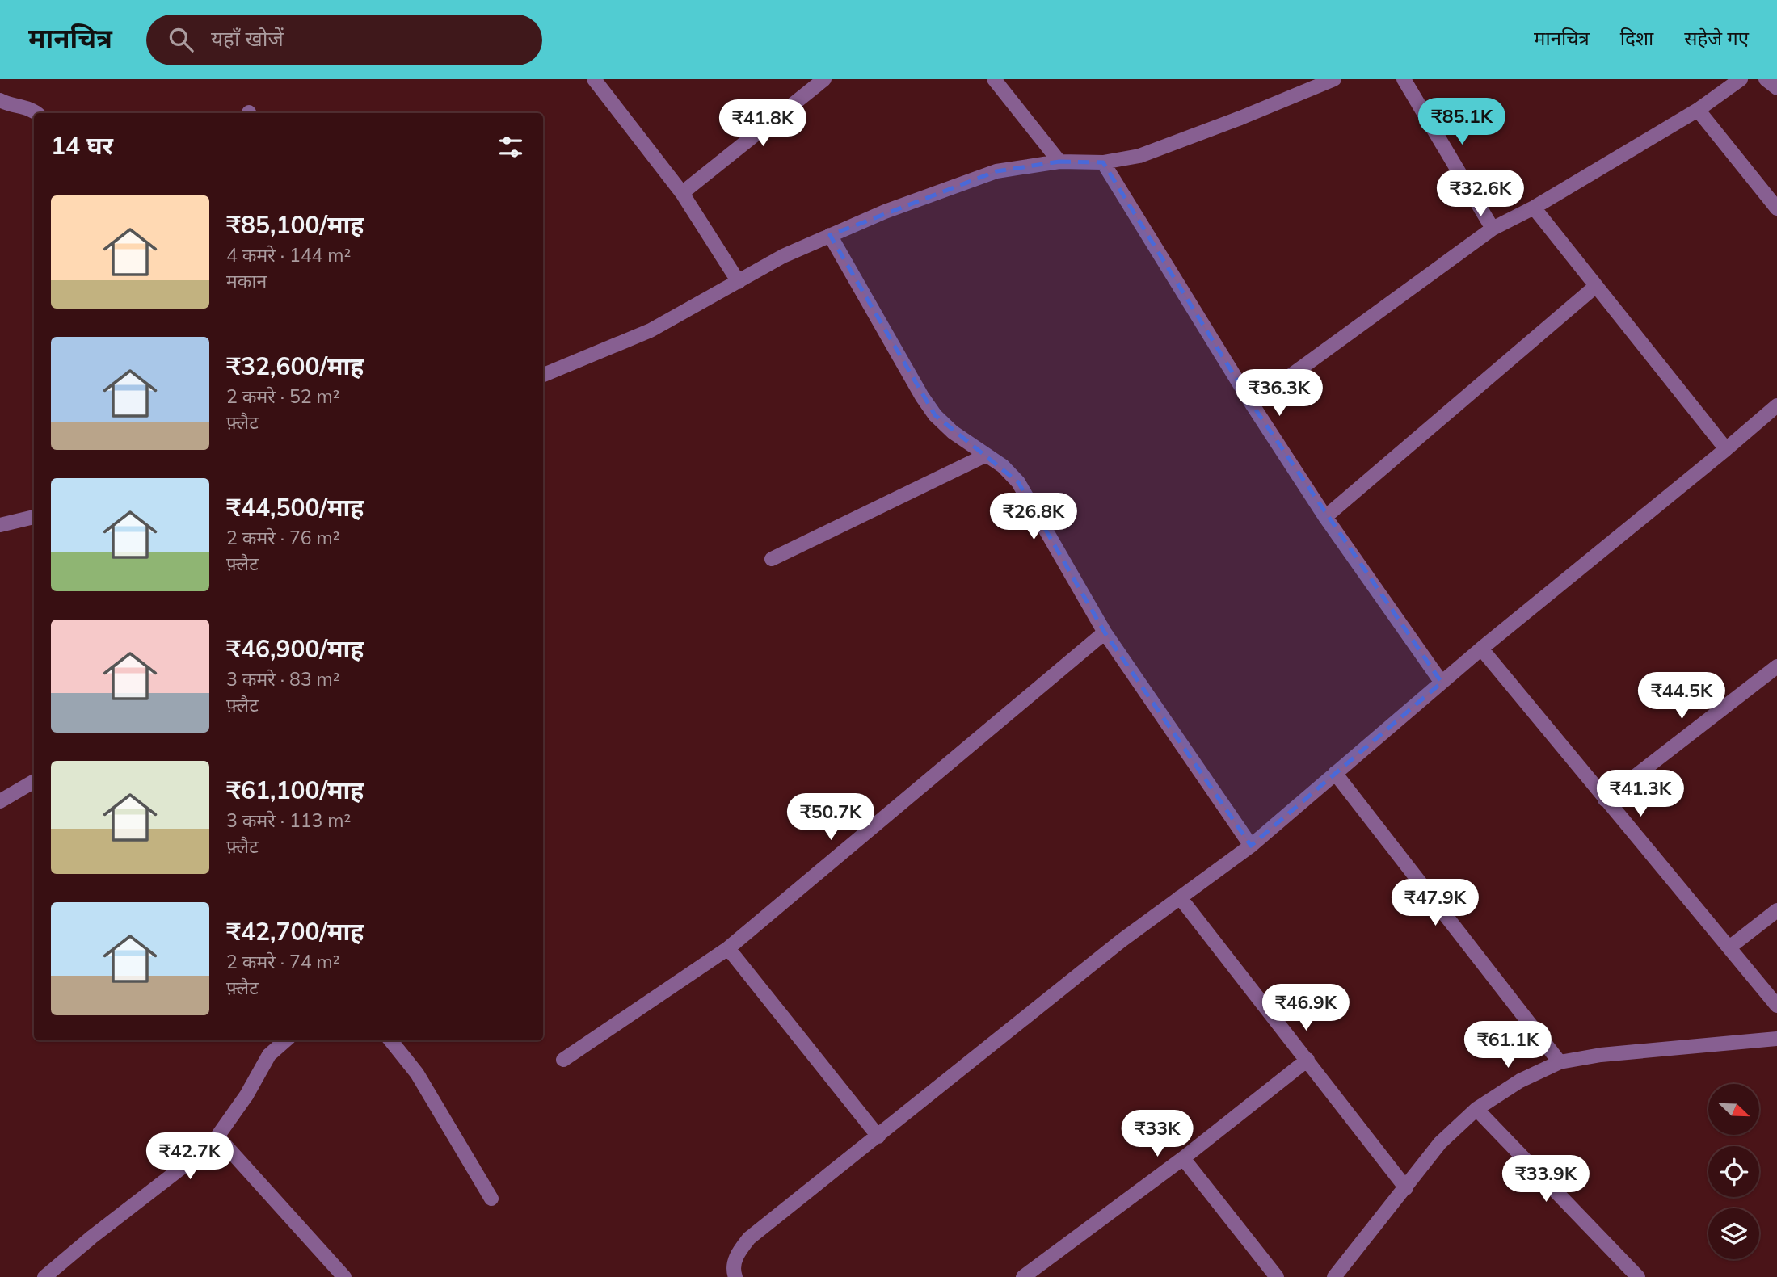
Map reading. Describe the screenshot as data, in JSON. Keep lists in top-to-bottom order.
{
  "north": "bottom right",
  "page": {
    "header": "मानचित्र",
    "search": "यहाँ खोजें",
    "nav": ["मानचित्र", "दिशा", "सहेजे गए"],
    "price": [
      "₹85.1K",
      "₹41.8K",
      "₹32.6K",
      "₹36.3K",
      "₹26.8K",
      "₹44.5K",
      "₹41.3K",
      "₹50.7K",
      "₹47.9K",
      "₹46.9K",
      "₹61.1K",
      "₹33K",
      "₹42.7K",
      "₹33.9K"
    ],
    "heading": "14 घर",
    "list": [
      {
        "name": "₹85,100/माह",
        "note": "4 कमरे · 144 m² · मकान"
      },
      {
        "name": "₹32,600/माह",
        "note": "2 कमरे · 52 m² · फ़्लैट"
      },
      {
        "name": "₹44,500/माह",
        "note": "2 कमरे · 76 m² · फ़्लैट"
      },
      {
        "name": "₹46,900/माह",
        "note": "3 कमरे · 83 m² · फ़्लैट"
      },
      {
        "name": "₹61,100/माह",
        "note": "3 कमरे · 113 m² · फ़्लैट"
      },
      {
        "name": "₹42,700/माह",
        "note": "2 कमरे · 74 m² · फ़्लैट"
      }
    ]
  }
}
